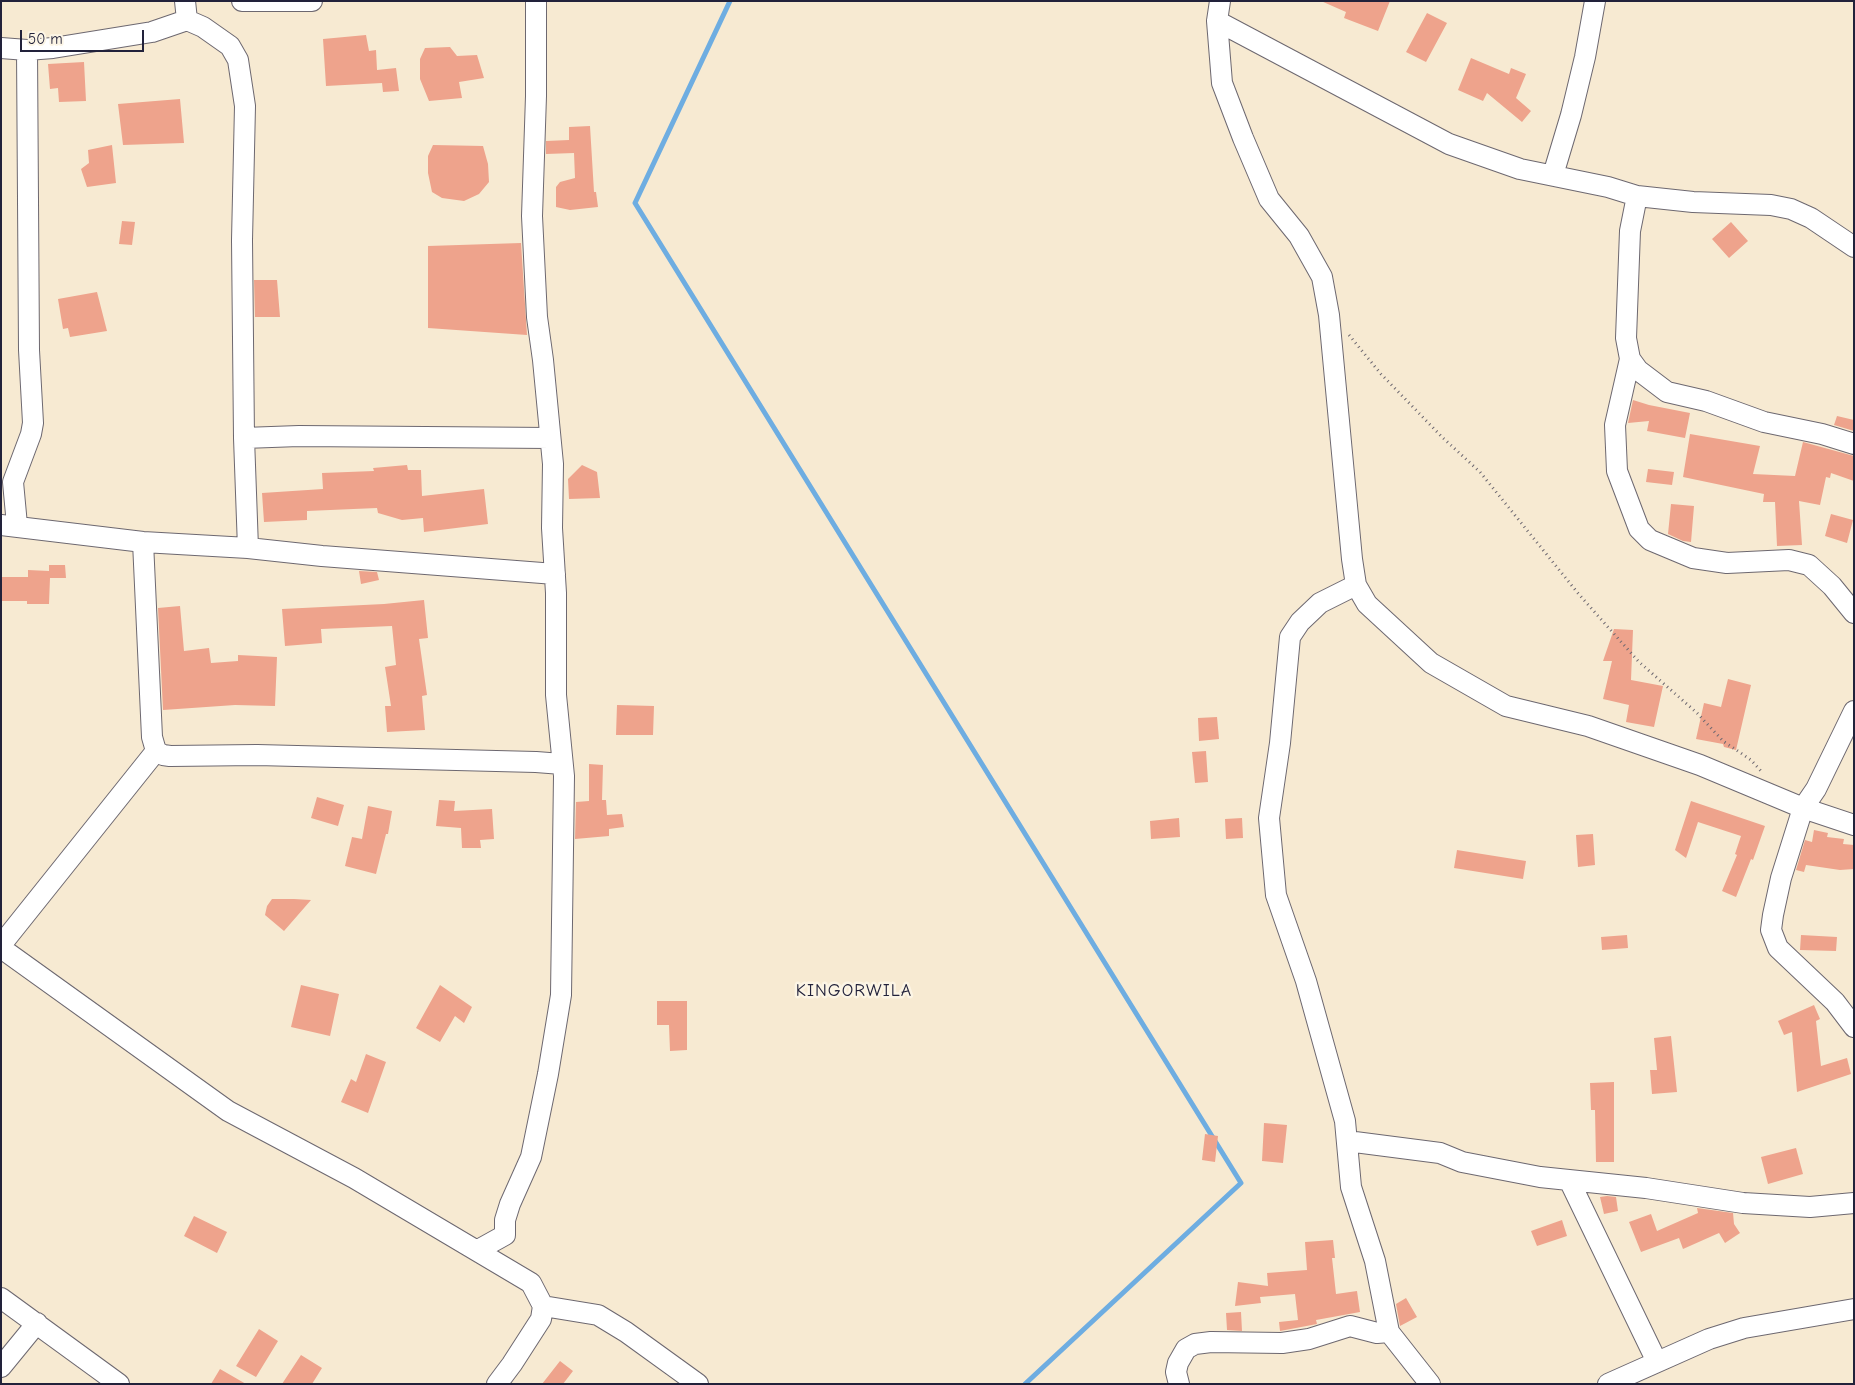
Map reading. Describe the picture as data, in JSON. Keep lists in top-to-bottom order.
{
  "districts": ["KINGORWILA"],
  "scale_bar": "50 m"
}
